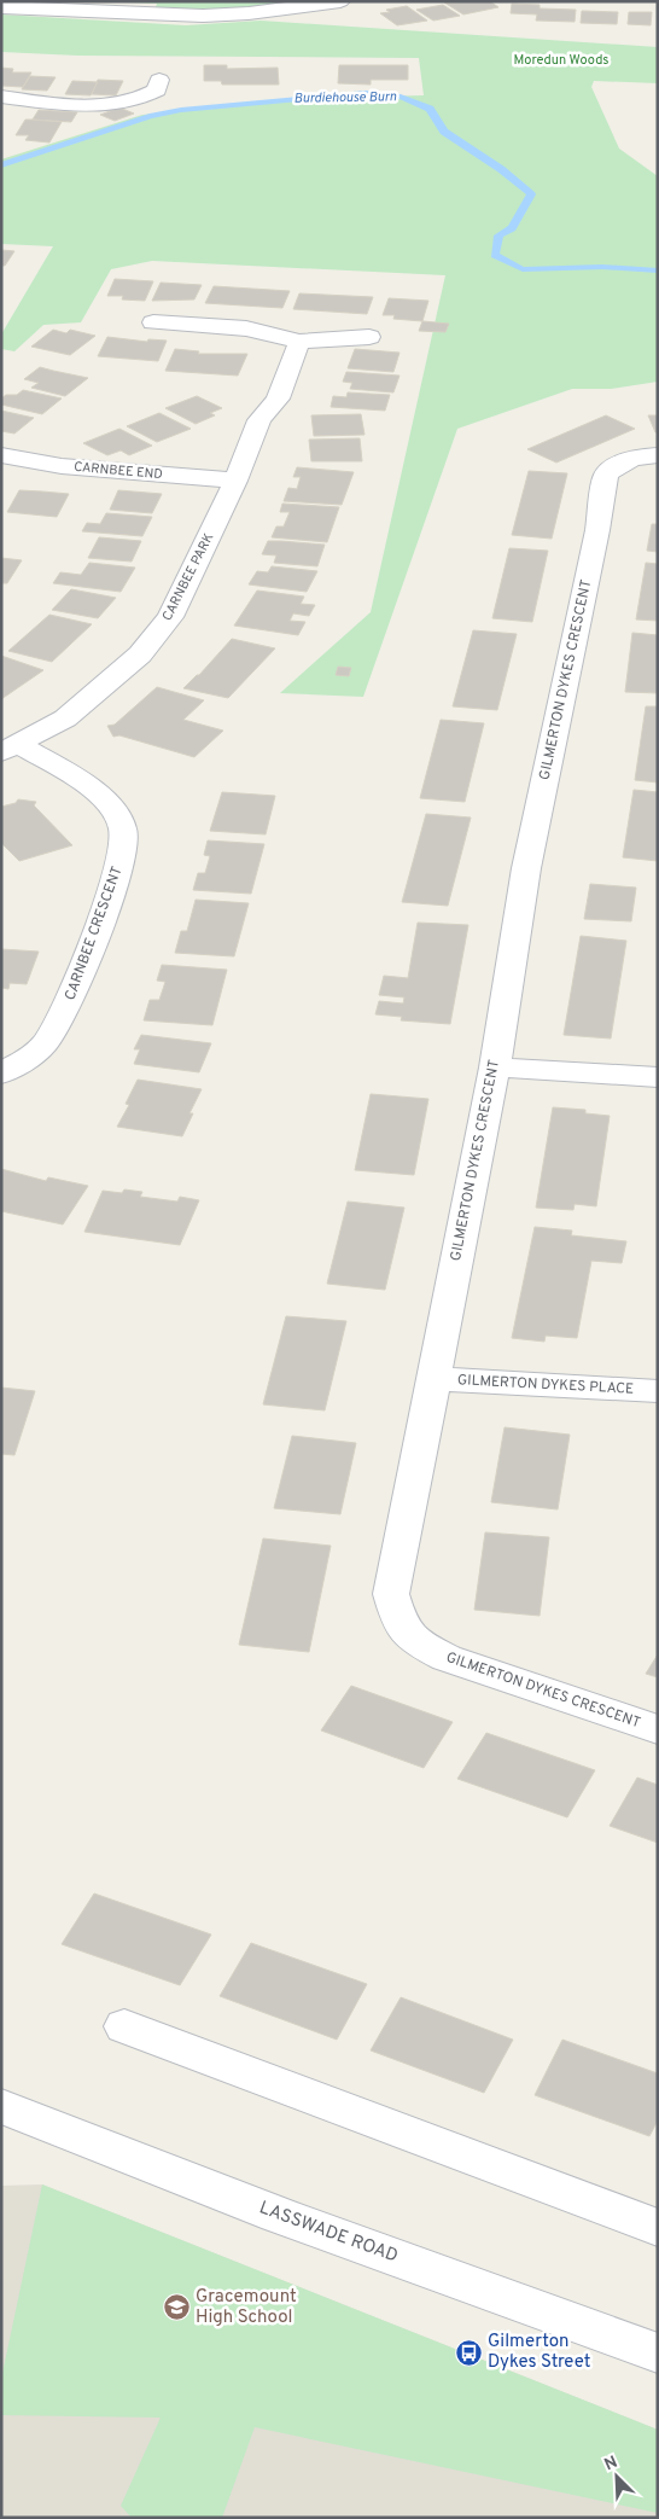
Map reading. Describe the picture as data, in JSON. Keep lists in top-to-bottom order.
{
  "streets": {
    "street": [
      "CARNBEE END",
      "CARNBEE PARK",
      "GILMERTON DYKES CRESCENT",
      "CARNBEE CRESCENT",
      "GILMERTON DYKES PLACE",
      "LASSWADE ROAD"
    ]
  },
  "crossings": [
    ["CARNBEE END", "CARNBEE PARK"],
    ["CARNBEE PARK", "CARNBEE CRESCENT"],
    ["GILMERTON DYKES CRESCENT", "GILMERTON DYKES PLACE"]
  ],
  "water": ["Burdiehouse Burn"],
  "parks": ["Moredun Woods"],
  "places": {
    "school or university": ["Gracemount High School"],
    "bus stop": ["Gilmerton Dykes Street"]
  },
  "north": "top left"
}
